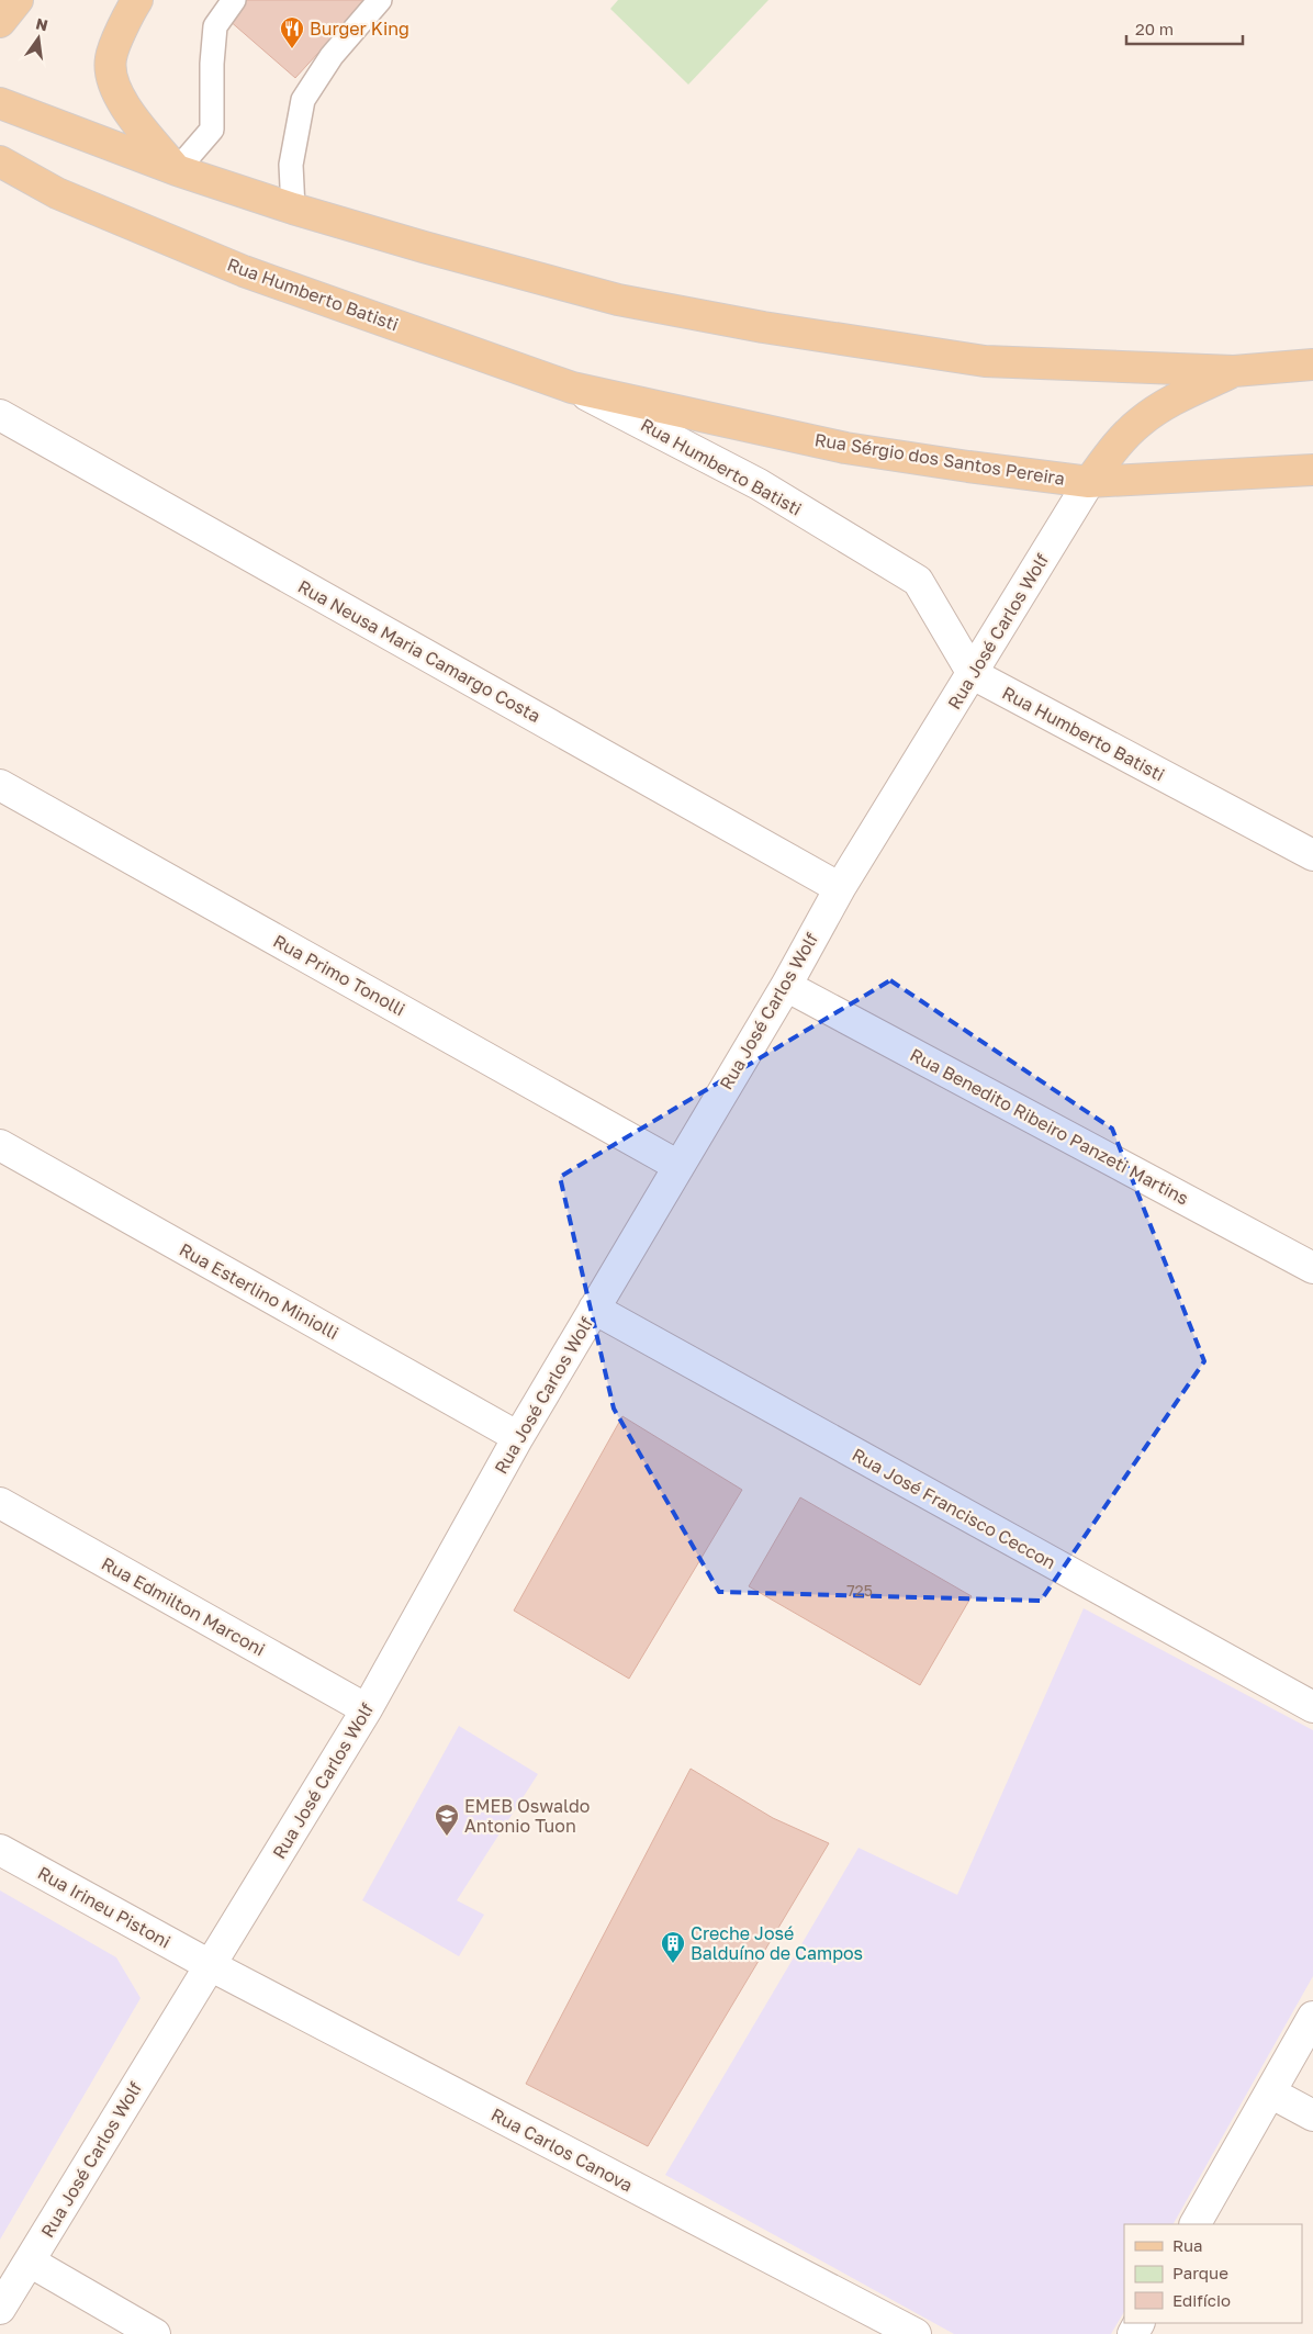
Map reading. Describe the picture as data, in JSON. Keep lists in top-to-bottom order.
{
  "streets": {
    "main road": ["Rua Humberto Batisti", "Rua Sérgio dos Santos Pereira"],
    "street": [
      "Rua José Carlos Wolf",
      "Rua Neusa Maria Camargo Costa",
      "Rua Primo Tonolli",
      "Rua Benedito Ribeiro Panzeti Martins",
      "Rua Esterlino Miniolli",
      "Rua José Francisco Ceccon",
      "Rua Edmilton Marconi",
      "Rua Irineu Pistoni",
      "Rua Carlos Canova"
    ]
  },
  "crossings": [
    ["Rua Humberto Batisti", "Rua Sérgio dos Santos Pereira"],
    ["Rua Humberto Batisti", "Rua José Carlos Wolf"],
    ["Rua Sérgio dos Santos Pereira", "Rua José Carlos Wolf"],
    ["Rua José Carlos Wolf", "Rua Neusa Maria Camargo Costa"],
    ["Rua José Carlos Wolf", "Rua Primo Tonolli"],
    ["Rua José Carlos Wolf", "Rua Benedito Ribeiro Panzeti Martins"],
    ["Rua José Carlos Wolf", "Rua Esterlino Miniolli"],
    ["Rua José Carlos Wolf", "Rua José Francisco Ceccon"],
    ["Rua José Carlos Wolf", "Rua Edmilton Marconi"],
    ["Rua José Carlos Wolf", "Rua Irineu Pistoni"],
    ["Rua José Carlos Wolf", "Rua Carlos Canova"],
    ["Rua Irineu Pistoni", "Rua Carlos Canova"]
  ],
  "places": {
    "restaurant": ["Burger King"],
    "school or university": ["EMEB Oswaldo Antonio Tuon"],
    "building": ["Creche José Balduíno de Campos"]
  },
  "house_numbers": ["725"],
  "legend": ["Rua", "Parque", "Edifício"],
  "scale_bar": "20 m",
  "north": "top"
}
